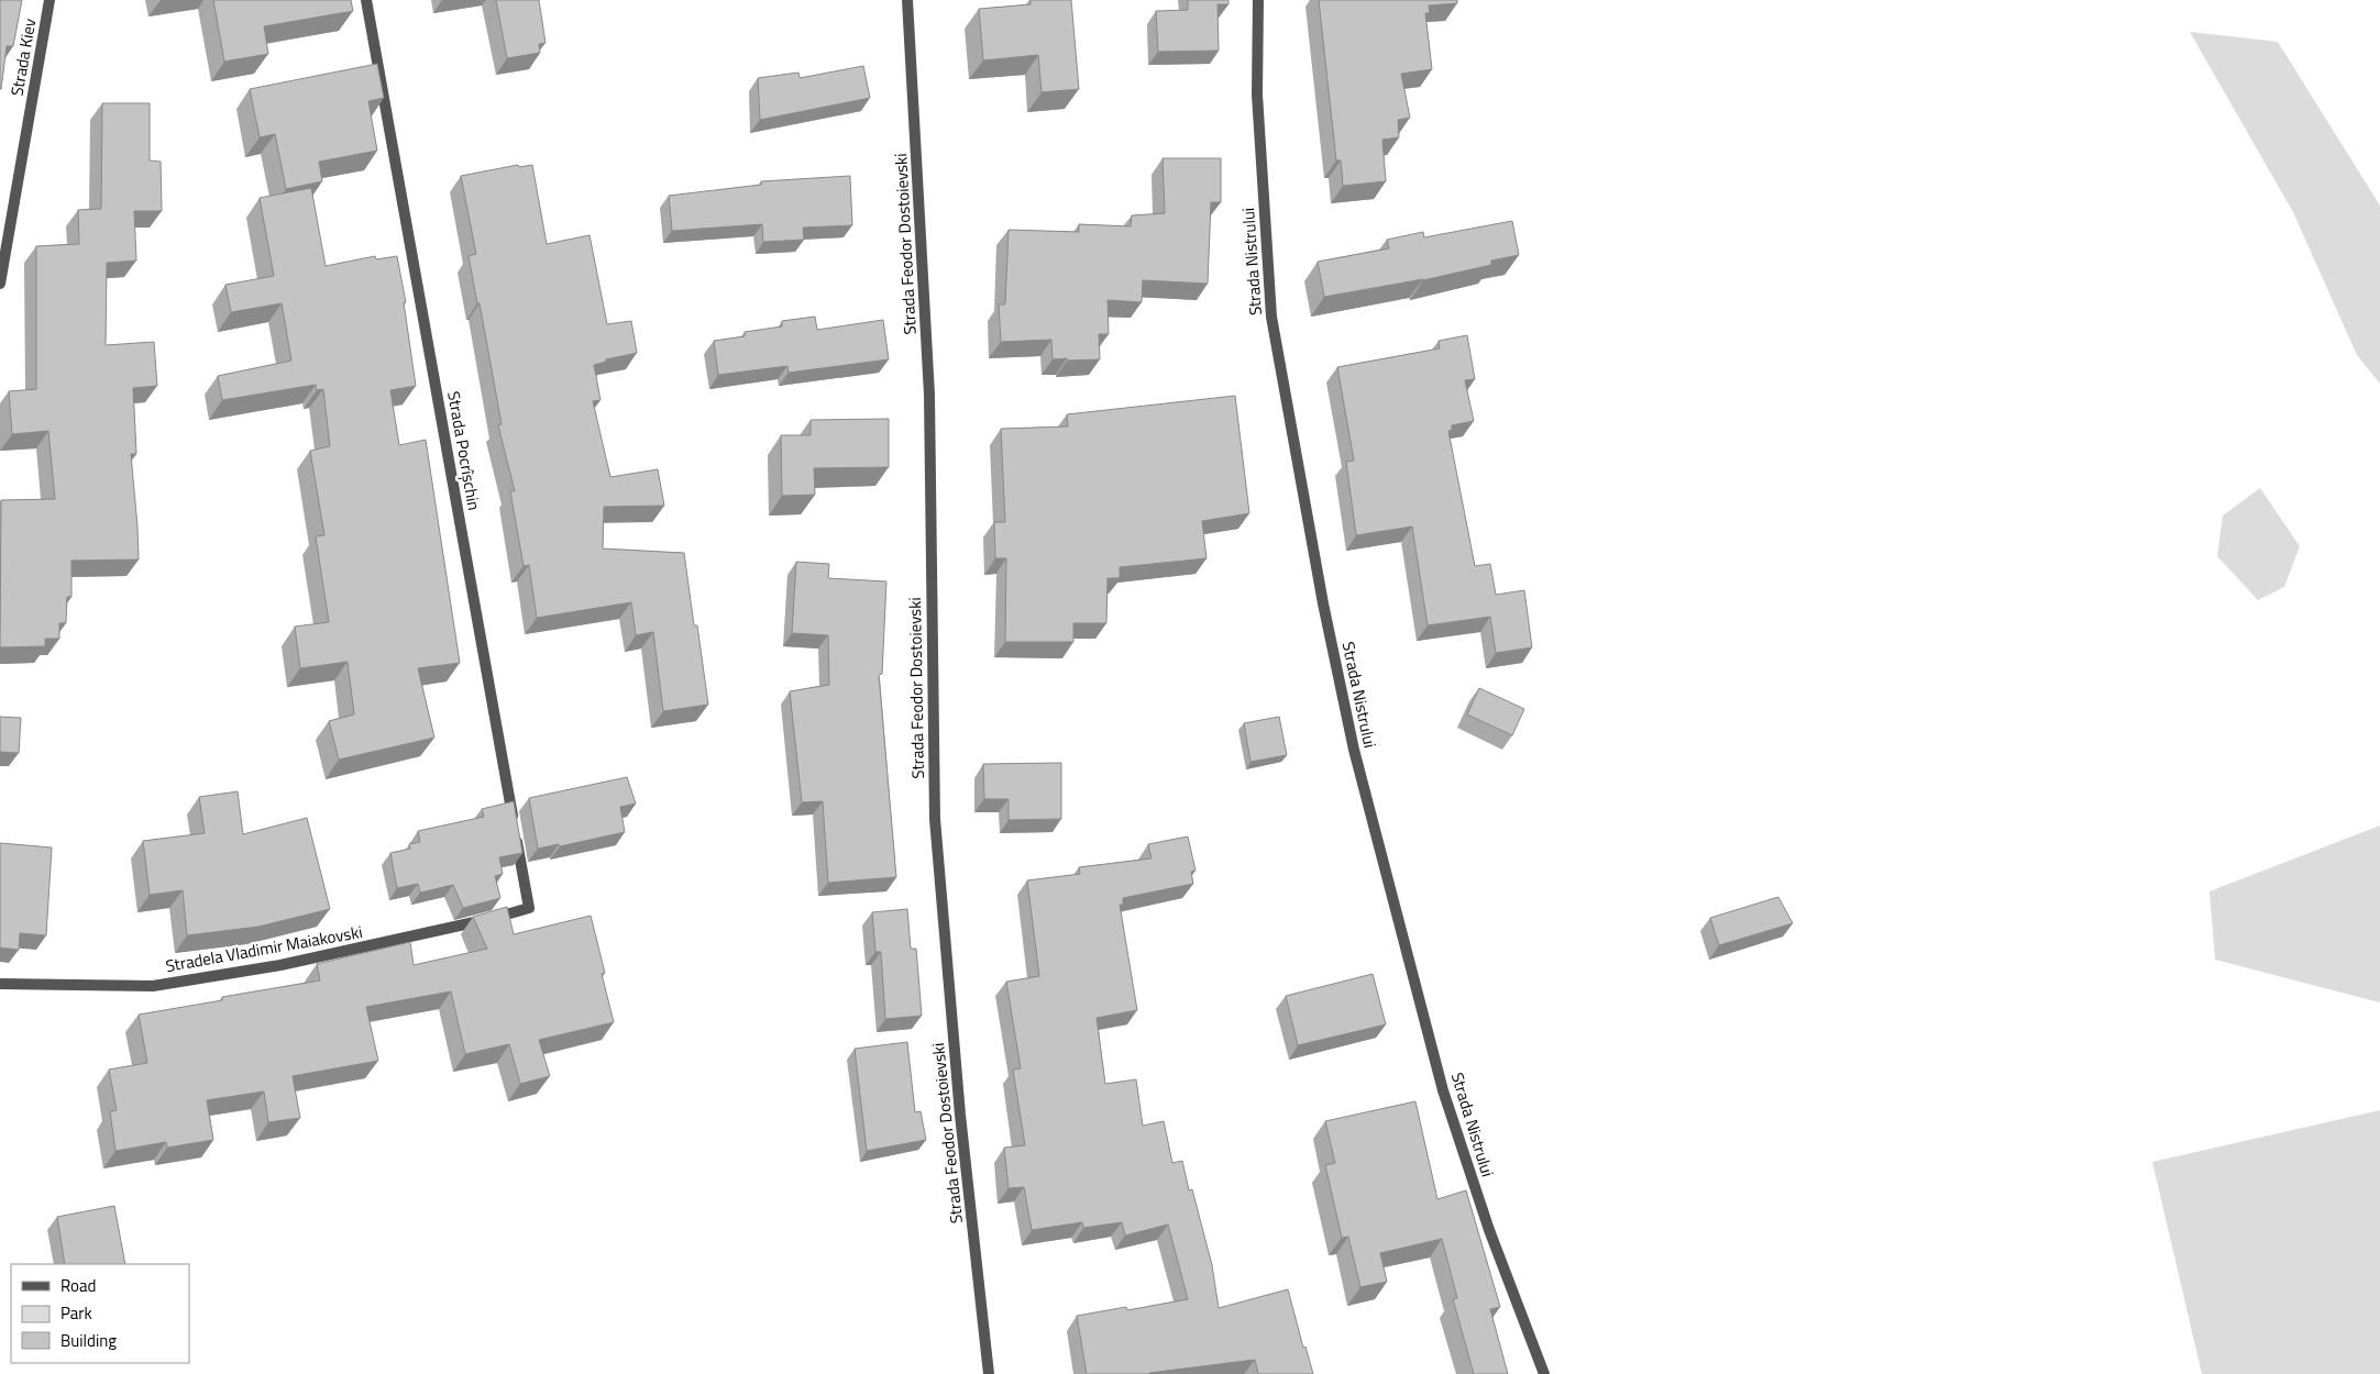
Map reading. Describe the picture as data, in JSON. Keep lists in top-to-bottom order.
{
  "streets": {
    "street": [
      "Strada Kiev",
      "Strada Feodor Dostoievski",
      "Strada Nistrului",
      "Strada Pocrîșchin",
      "Stradela Vladimir Maiakovski"
    ]
  },
  "crossings": [
    ["Strada Pocrîșchin", "Stradela Vladimir Maiakovski"]
  ],
  "legend": ["Road", "Park", "Building"]
}
